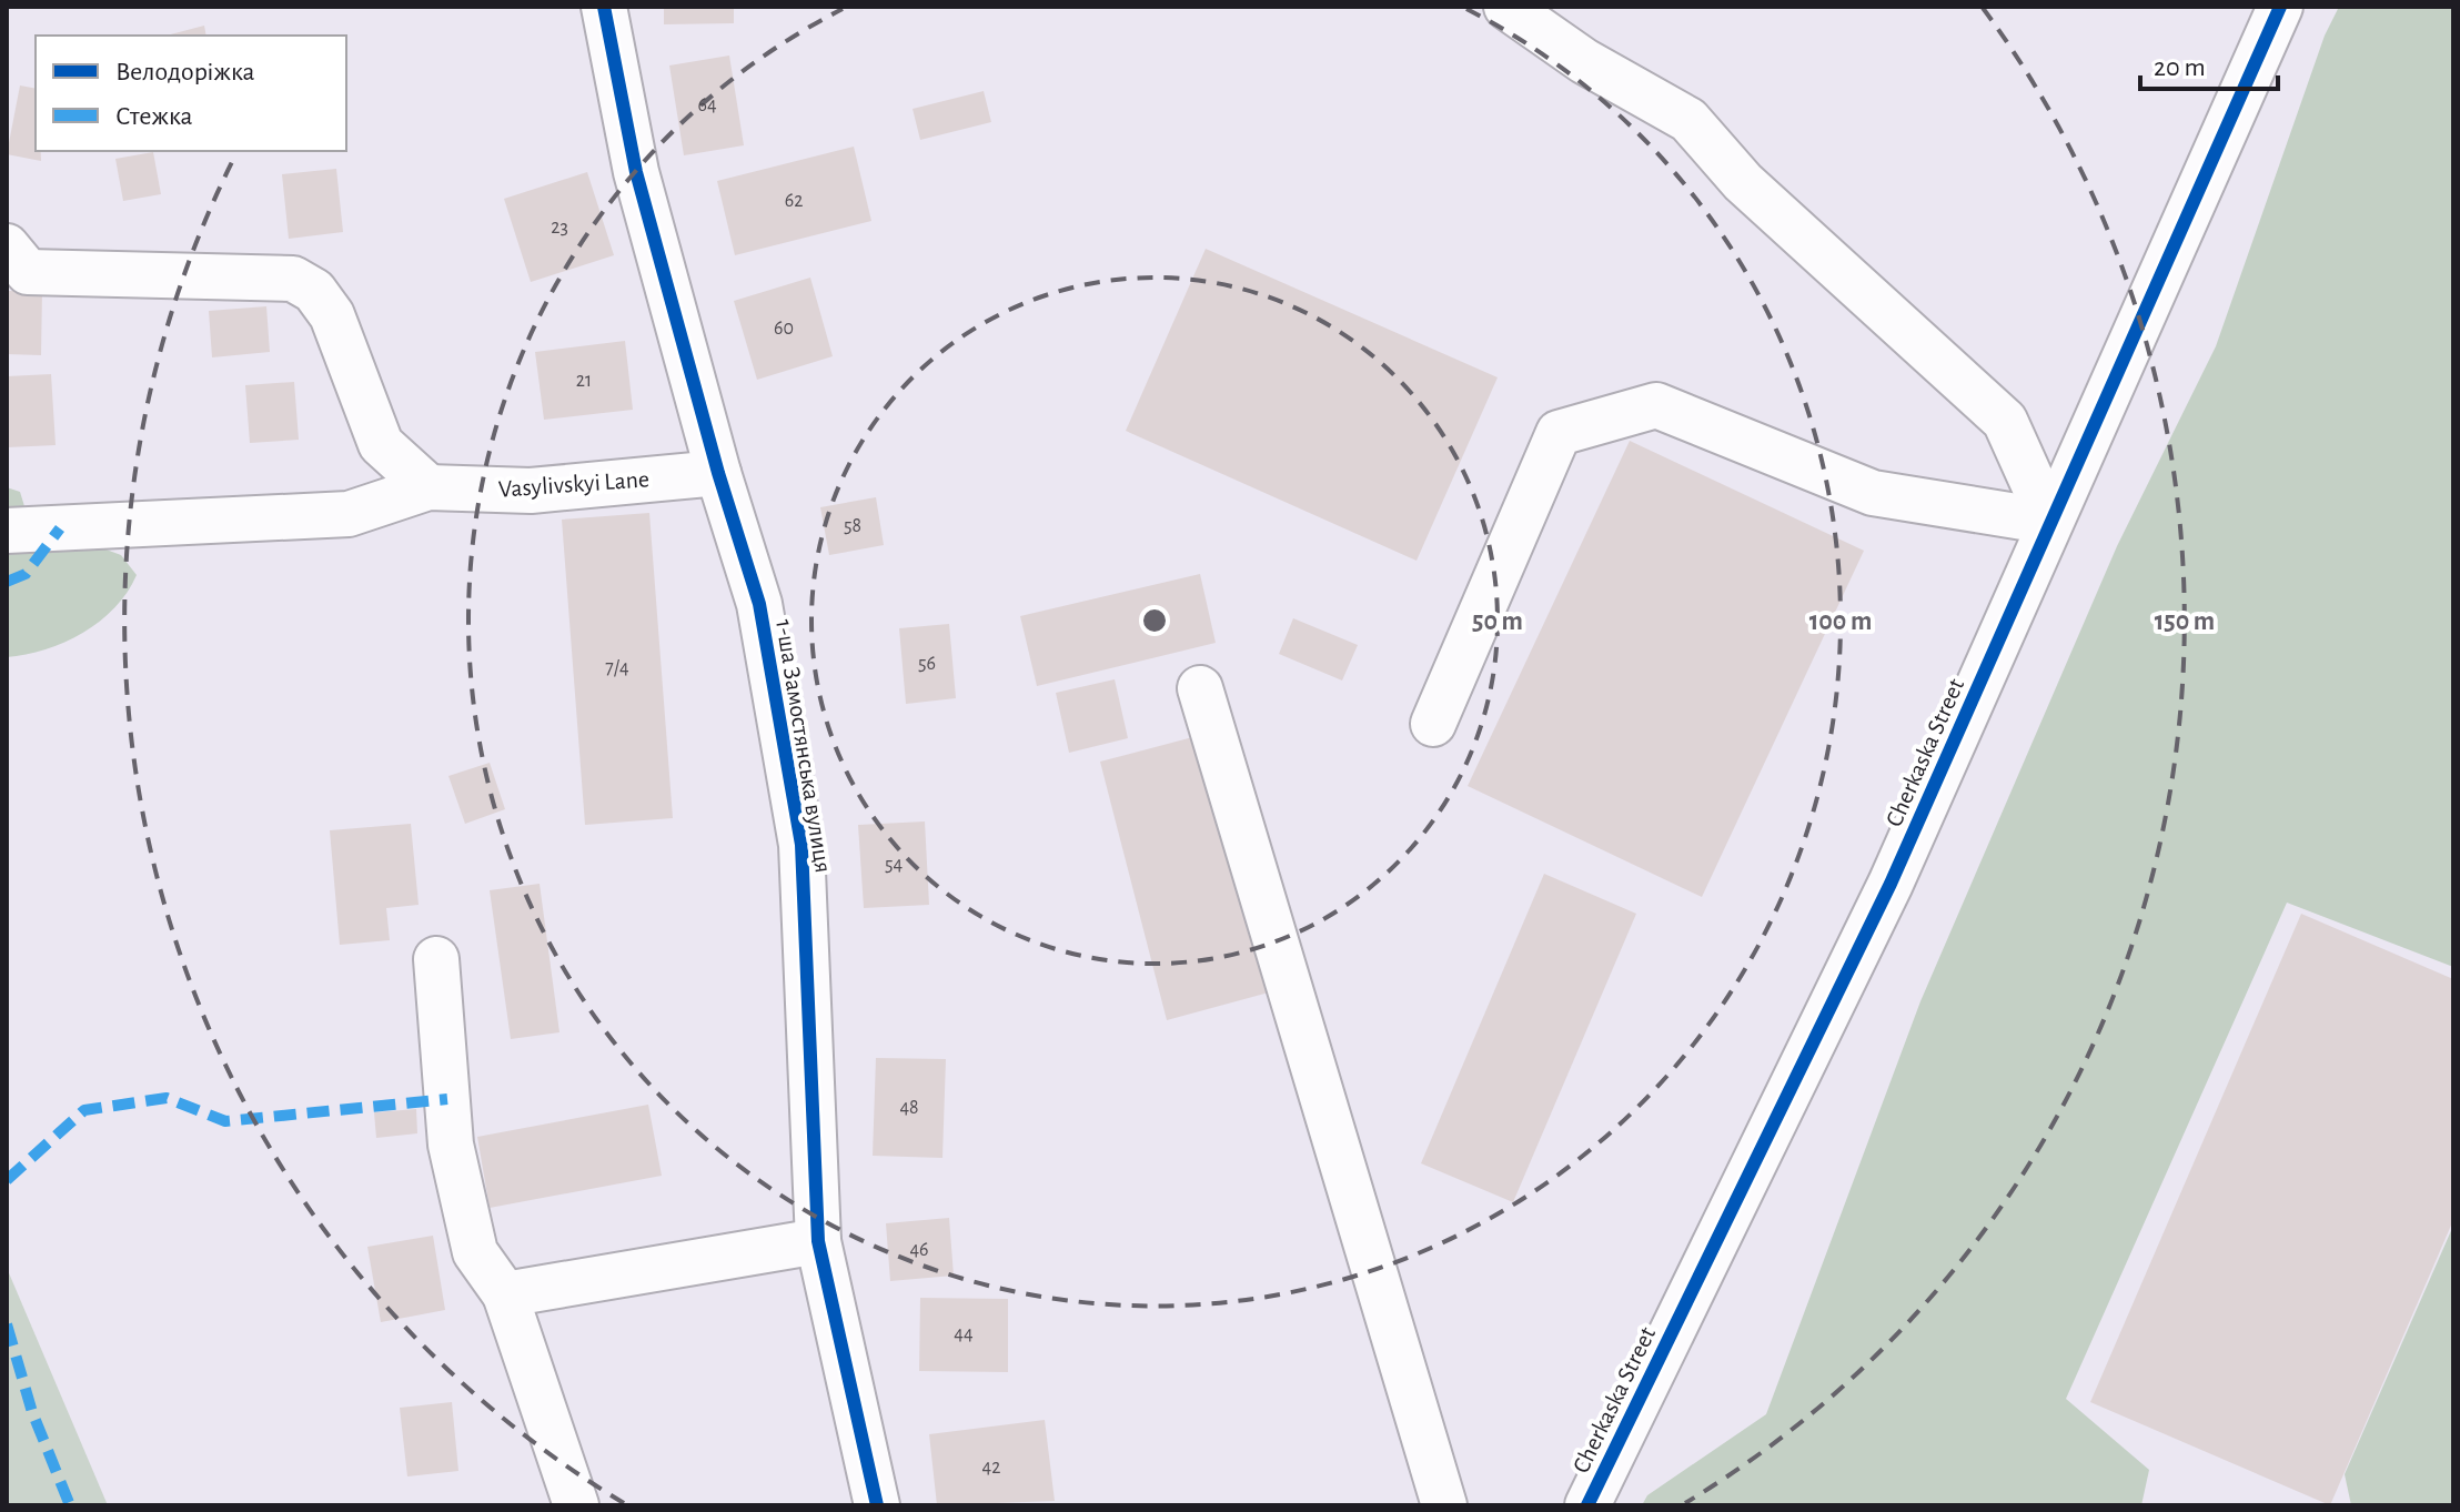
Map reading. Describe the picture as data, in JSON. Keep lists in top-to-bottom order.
{
  "streets": {
    "street": ["Vasylivskyi Lane", "1-ша Замостянська вулиця", "Cherkaska Street"]
  },
  "crossings": [
    ["Vasylivskyi Lane", "1-ша Замостянська вулиця"]
  ],
  "house_numbers": [
    "64",
    "62",
    "23",
    "60",
    "21",
    "58",
    "56",
    "7/4",
    "54",
    "48",
    "46",
    "44",
    "42"
  ],
  "legend": ["Велодоріжка", "Стежка"],
  "scale_bar": "20 m",
  "rings": ["50 m", "100 m", "150 m"]
}
